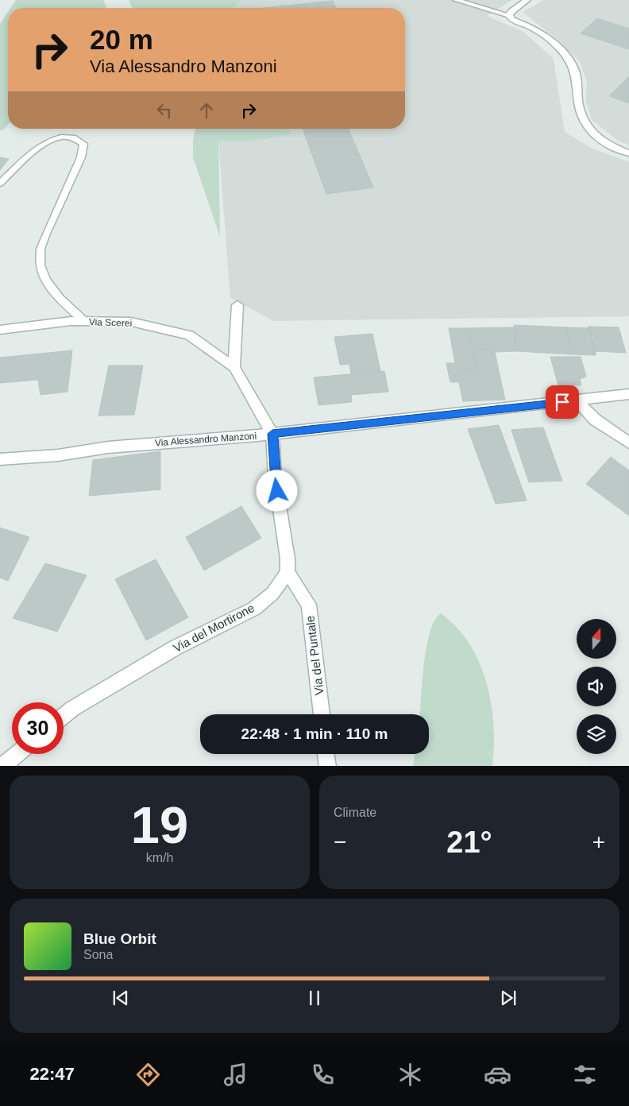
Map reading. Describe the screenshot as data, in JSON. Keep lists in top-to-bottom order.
{
  "streets": {
    "street": [
      "Via Scerei",
      "Via Alessandro Manzoni",
      "Via del Mortirone",
      "Via del Puntale"
    ]
  },
  "crossings": [
    ["Via Scerei", "Via Alessandro Manzoni"],
    ["Via del Mortirone", "Via del Puntale"]
  ],
  "north": "top",
  "page": {
    "turn": ["20 m", "Via Alessandro Manzoni"],
    "limit": "30",
    "trip": "22:48 · 1 min · 110 m",
    "tile": [
      ["19", "km/h"],
      "Climate"
    ],
    "heat": ["−", "21°", "+"],
    "song": ["Blue Orbit", "Sona"],
    "tabs": "22:47"
  }
}
